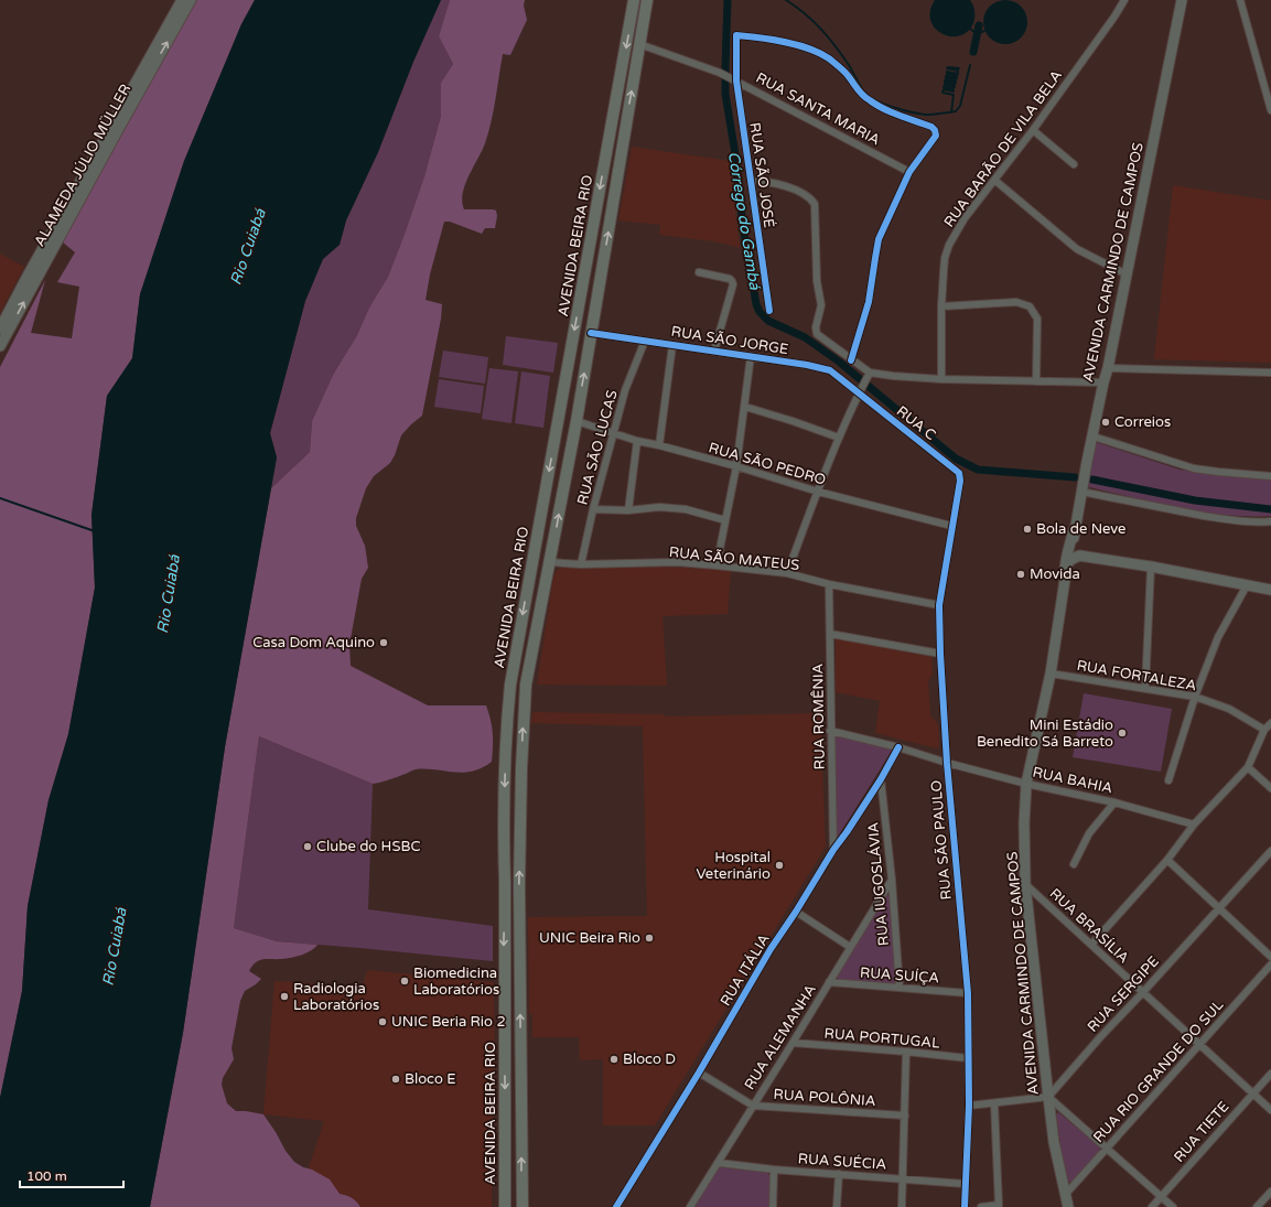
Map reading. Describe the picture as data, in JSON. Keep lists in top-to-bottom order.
{
  "streets": {
    "main road": ["ALAMEDA JÚLIO MÜLLER", "AVENIDA BEIRA RIO", "AVENIDA CARMINDO DE CAMPOS"],
    "street": [
      "RUA SANTA MARIA",
      "RUA BARÃO DE VILA BELA",
      "RUA SÃO JOSÉ",
      "RUA SÃO JORGE",
      "RUA C",
      "RUA SÃO LUCAS",
      "RUA SÃO PEDRO",
      "RUA SÃO MATEUS",
      "RUA FORTALEZA",
      "RUA ROMÊNIA",
      "RUA BAHIA",
      "RUA SÃO PAULO",
      "RUA IUGOSLÁVIA",
      "RUA BRASÍLIA",
      "RUA ITÁLIA",
      "RUA SUÍÇA",
      "RUA SERGIPE",
      "RUA ALEMANHA",
      "RUA PORTUGAL",
      "RUA RIO GRANDE DO SUL",
      "RUA POLÔNIA",
      "RUA TIETE",
      "RUA SUÉCIA"
    ]
  },
  "crossings": [
    ["RUA SANTA MARIA", "RUA SÃO JOSÉ"],
    ["RUA SANTA MARIA", "AVENIDA BEIRA RIO"],
    ["AVENIDA BEIRA RIO", "RUA SÃO JORGE"],
    ["AVENIDA BEIRA RIO", "RUA SÃO PEDRO"],
    ["AVENIDA BEIRA RIO", "RUA SÃO MATEUS"],
    ["AVENIDA CARMINDO DE CAMPOS", "RUA FORTALEZA"],
    ["AVENIDA CARMINDO DE CAMPOS", "RUA BAHIA"],
    ["AVENIDA CARMINDO DE CAMPOS", "RUA BRASÍLIA"],
    ["AVENIDA CARMINDO DE CAMPOS", "RUA SERGIPE"],
    ["AVENIDA CARMINDO DE CAMPOS", "RUA RIO GRANDE DO SUL"],
    ["RUA SÃO JORGE", "RUA C"],
    ["RUA SÃO JORGE", "RUA SÃO LUCAS"],
    ["RUA C", "RUA SÃO PAULO"],
    ["RUA SÃO LUCAS", "RUA SÃO PEDRO"],
    ["RUA SÃO LUCAS", "RUA SÃO MATEUS"],
    ["RUA SÃO PEDRO", "RUA SÃO PAULO"],
    ["RUA SÃO MATEUS", "RUA ROMÊNIA"],
    ["RUA SÃO MATEUS", "RUA SÃO PAULO"],
    ["RUA ROMÊNIA", "RUA ITÁLIA"],
    ["RUA BAHIA", "RUA SÃO PAULO"],
    ["RUA SÃO PAULO", "RUA SUÍÇA"],
    ["RUA SÃO PAULO", "RUA PORTUGAL"],
    ["RUA SÃO PAULO", "RUA SUÉCIA"],
    ["RUA IUGOSLÁVIA", "RUA ITÁLIA"],
    ["RUA IUGOSLÁVIA", "RUA SUÍÇA"],
    ["RUA IUGOSLÁVIA", "RUA ALEMANHA"],
    ["RUA BRASÍLIA", "RUA SERGIPE"],
    ["RUA BRASÍLIA", "RUA RIO GRANDE DO SUL"],
    ["RUA BRASÍLIA", "RUA TIETE"],
    ["RUA ITÁLIA", "RUA POLÔNIA"],
    ["RUA SUÍÇA", "RUA ALEMANHA"],
    ["RUA ALEMANHA", "RUA PORTUGAL"],
    ["RUA ALEMANHA", "RUA POLÔNIA"],
    ["RUA ALEMANHA", "RUA SUÉCIA"]
  ],
  "water": ["Córrego do Gambá", "Rio Cuiabá"],
  "places": [
    "Correios",
    "Bola de Neve",
    "Movida",
    "Casa Dom Aquino",
    "Mini Estádio Benedito Sá Barreto",
    "Clube do HSBC",
    "Hospital Veterinário",
    "UNIC Beira Rio",
    "Biomedicina Laboratórios",
    "Radiologia Laboratórios",
    "UNIC Beria Rio 2",
    "Bloco D",
    "Bloco E"
  ],
  "scale_bar": "100 m"
}
